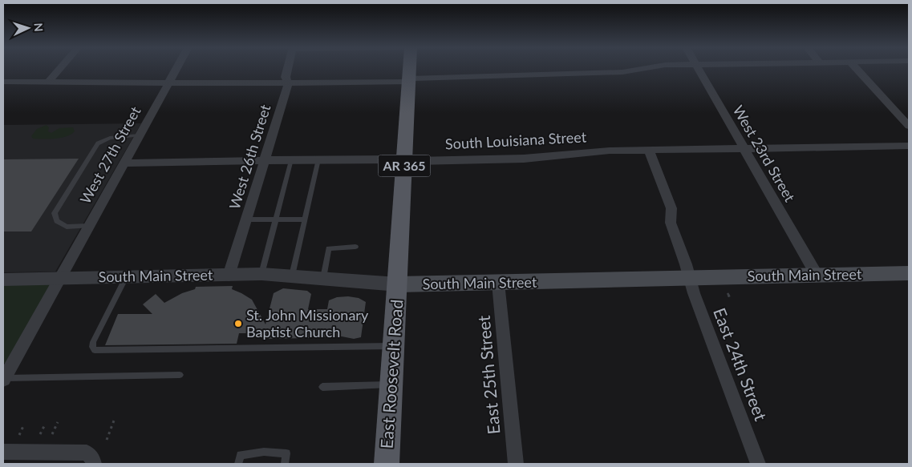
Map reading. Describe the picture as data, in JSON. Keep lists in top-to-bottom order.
{
  "streets": {
    "main road": ["AR 365", "South Main Street", "East Roosevelt Road"],
    "street": [
      "South Louisiana Street",
      "West 23rd Street",
      "West 27th Street",
      "West 26th Street",
      "East 24th Street",
      "East 25th Street"
    ]
  },
  "crossings": [
    ["South Louisiana Street", "West 23rd Street"],
    ["South Louisiana Street", "West 27th Street"],
    ["South Louisiana Street", "West 26th Street"],
    ["South Louisiana Street", "AR 365"],
    ["South Louisiana Street", "East 24th Street"],
    ["West 23rd Street", "South Main Street"],
    ["West 27th Street", "South Main Street"],
    ["West 26th Street", "South Main Street"],
    ["AR 365", "South Main Street"],
    ["AR 365", "East Roosevelt Road"],
    ["South Main Street", "East 24th Street"],
    ["South Main Street", "East Roosevelt Road"],
    ["South Main Street", "East 25th Street"]
  ],
  "places": ["St. John Missionary Baptist Church"],
  "north": "right"
}
